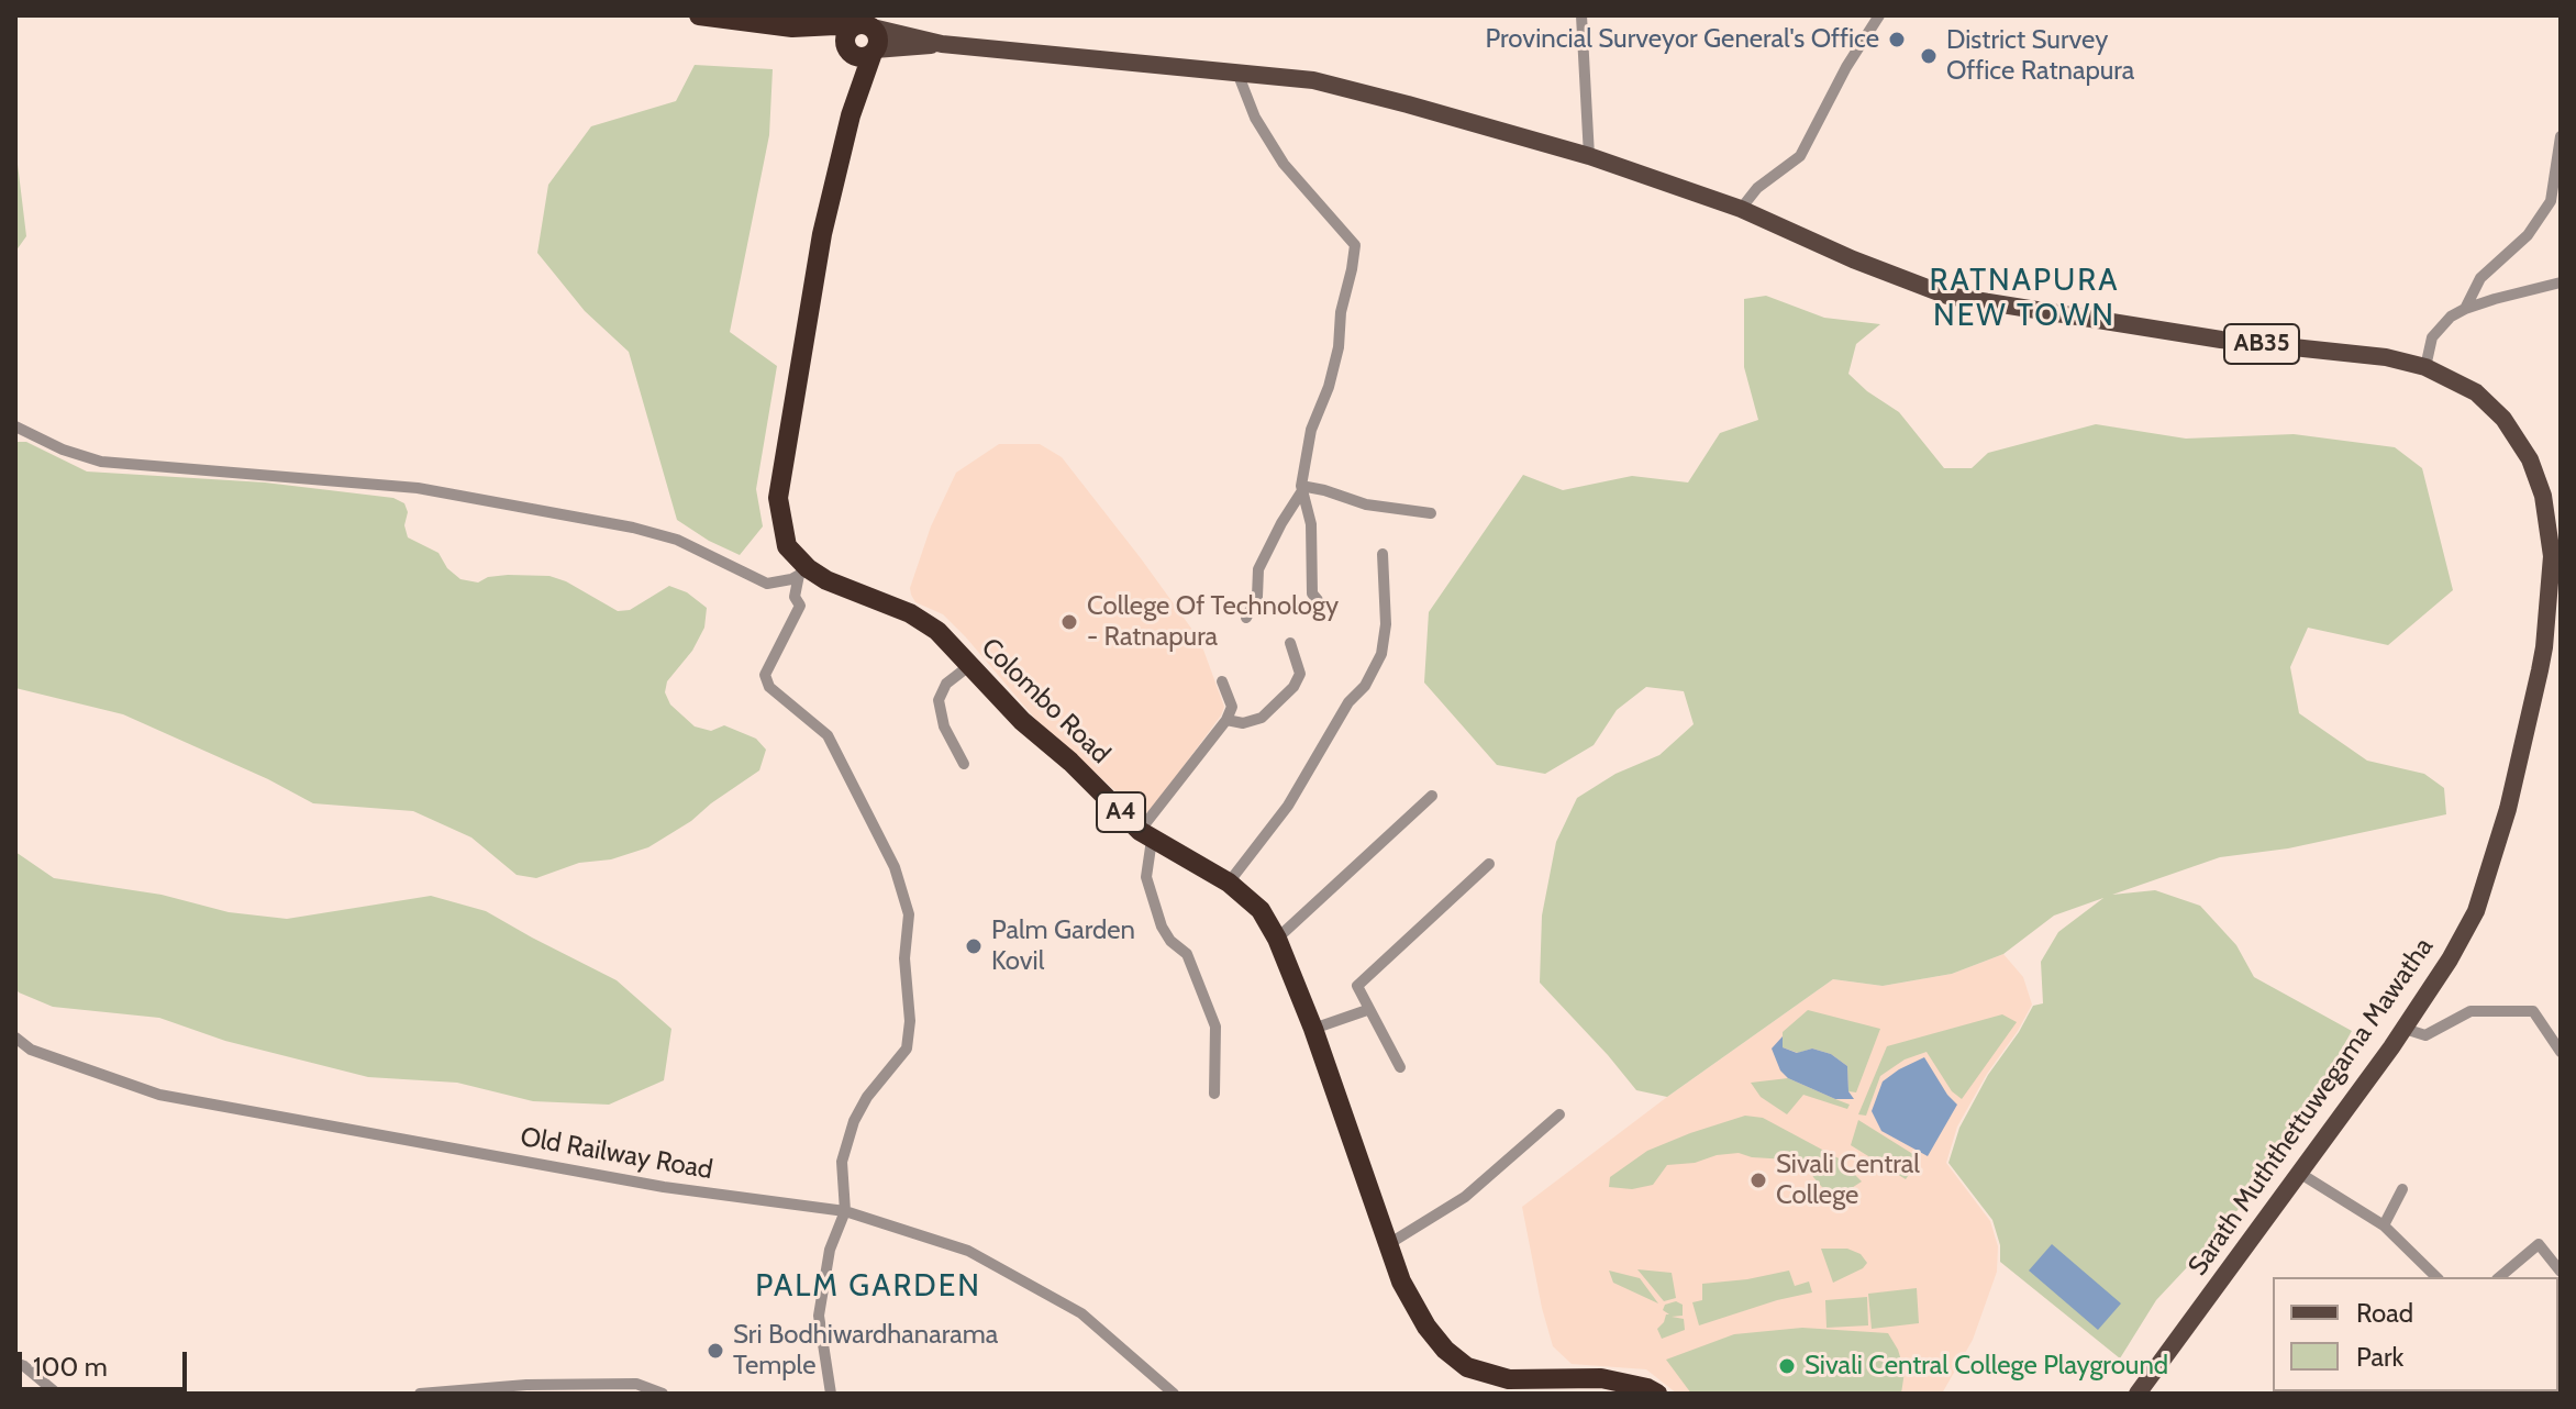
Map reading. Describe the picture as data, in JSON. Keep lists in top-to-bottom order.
{
  "streets": {
    "highway": ["Colombo Road", "A4"],
    "main road": ["AB35", "Sarath Muththettuwegama Mawatha"],
    "street": ["Old Railway Road"]
  },
  "districts": ["RATNAPURA NEW TOWN", "PALM GARDEN"],
  "places": [
    "Provincial Surveyor General's Office",
    "District Survey Office Ratnapura",
    "College Of Technology - Ratnapura",
    "Palm Garden Kovil",
    "Sivali Central College",
    "Sri Bodhiwardhanarama Temple",
    "Sivali Central College Playground"
  ],
  "legend": ["Road", "Park"],
  "scale_bar": "100 m"
}
